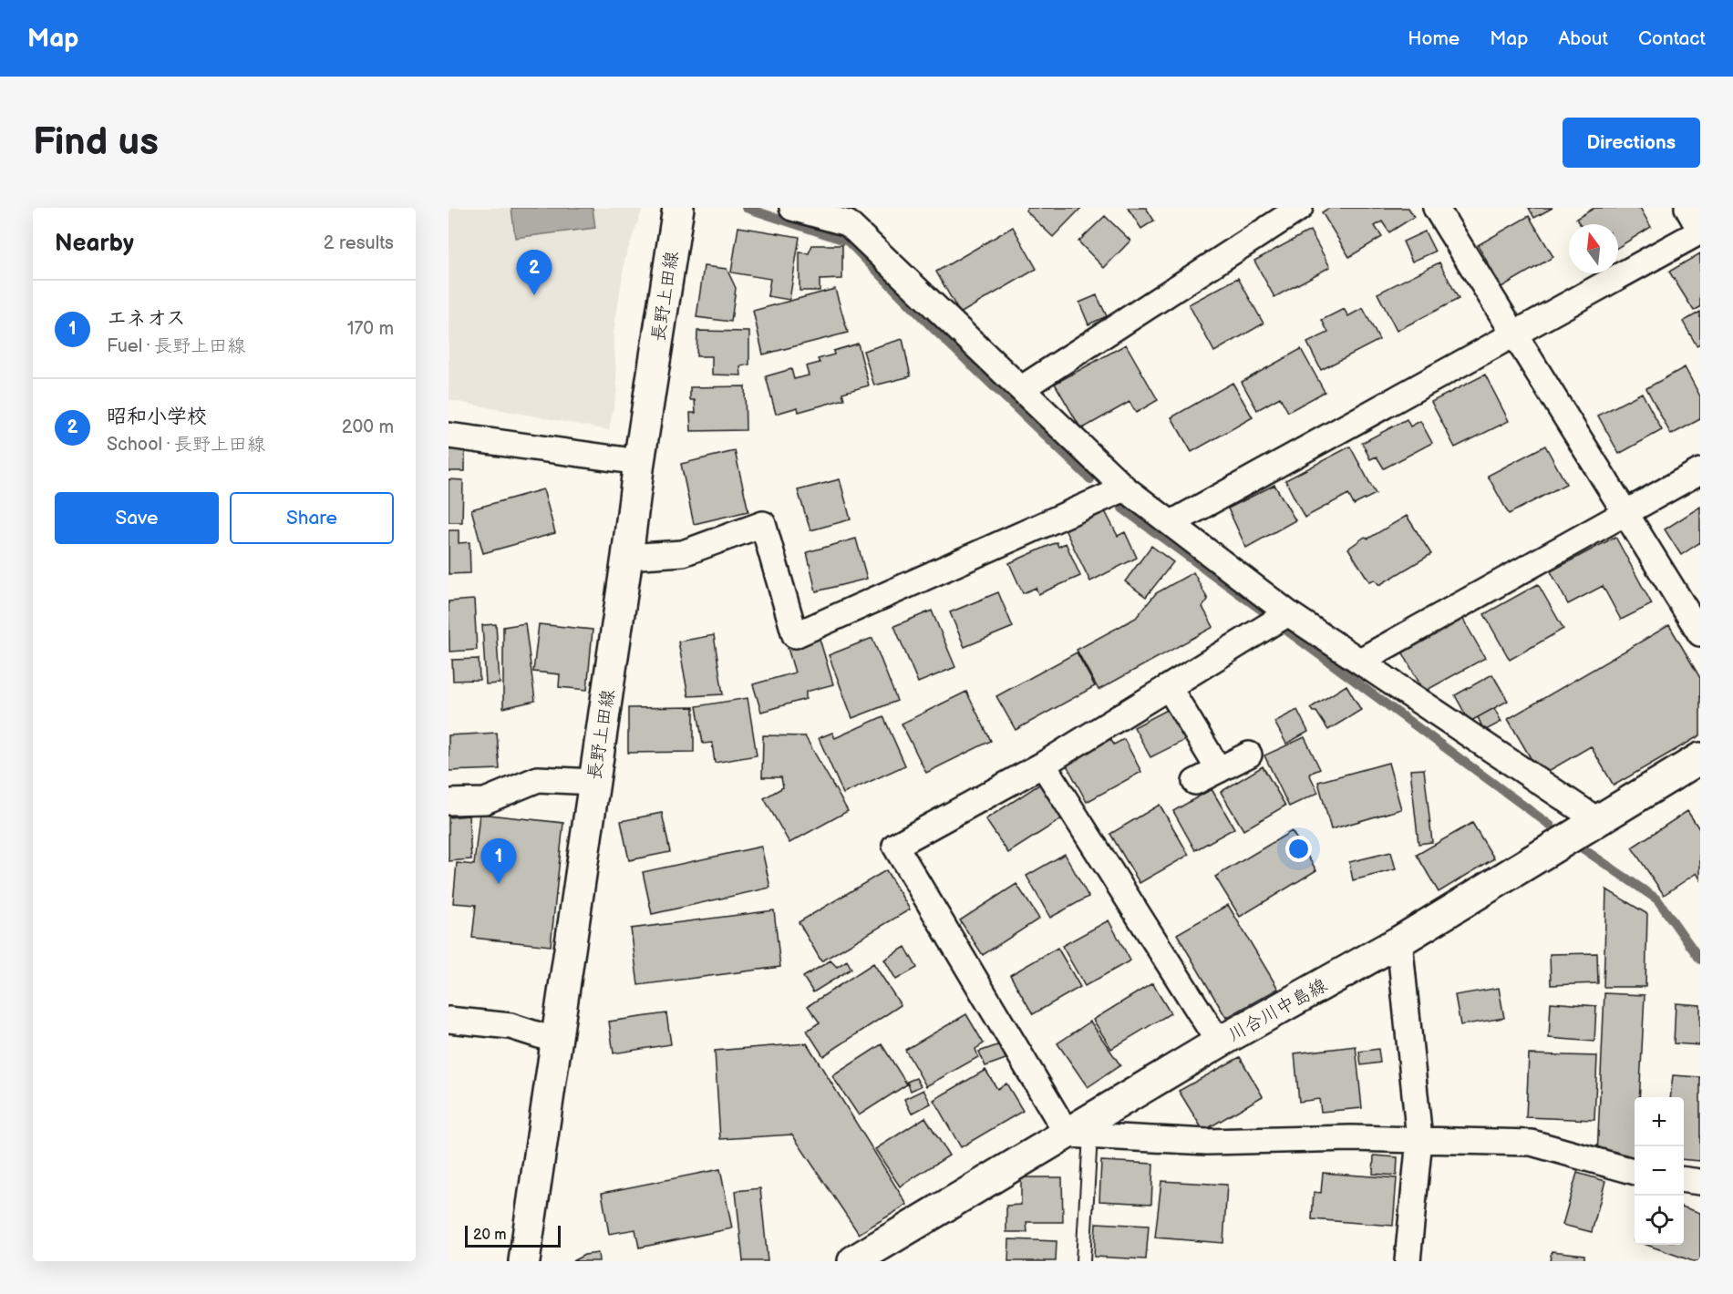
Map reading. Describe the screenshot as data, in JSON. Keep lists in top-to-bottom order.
{
  "streets": {
    "main road": ["長野上田線", "川合川中島線"]
  },
  "scale_bar": "20 m",
  "north": "top",
  "page": {
    "header": "Map",
    "nav": [
      "Home",
      "Map",
      "About",
      "Contact"
    ],
    "buttons": [
      "Directions",
      ["Save", "Share"]
    ],
    "title": "Find us",
    "heading": ["Nearby", "2 results"],
    "pins": ["2", "1"],
    "list": [
      {
        "mark": "1",
        "name": "エネオス",
        "note": "Fuel · 長野上田線",
        "value": "170 m"
      },
      {
        "mark": "2",
        "name": "昭和小学校",
        "note": "School · 長野上田線",
        "value": "200 m"
      }
    ],
    "map_buttons": ["+", "−"],
    "scale": "20 m"
  }
}
